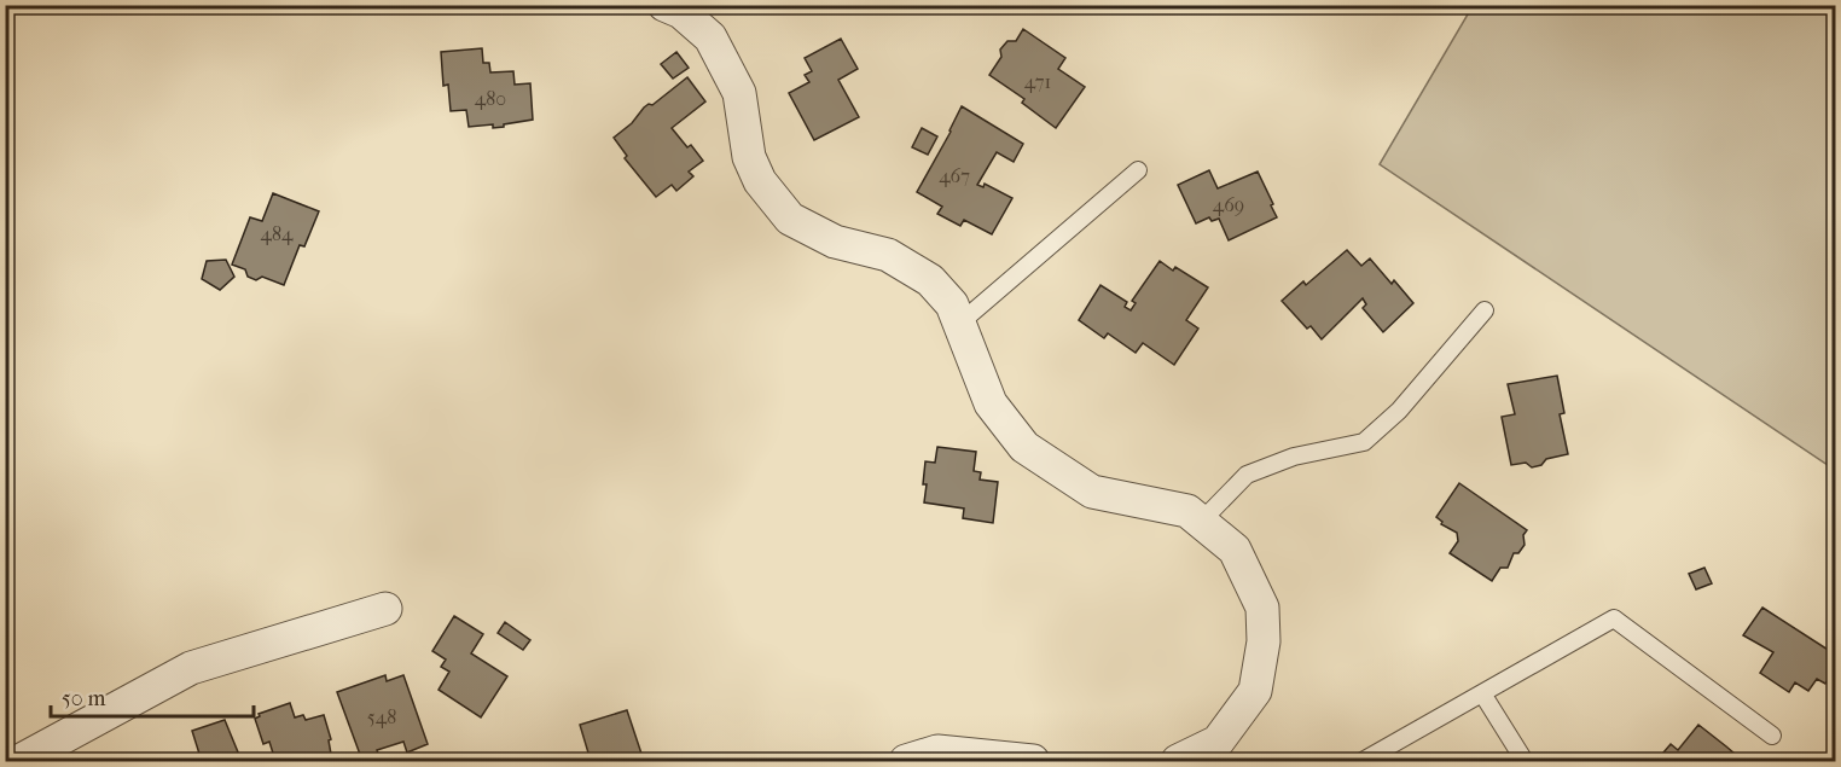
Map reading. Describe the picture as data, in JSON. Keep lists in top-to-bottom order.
{
  "house_numbers": [
    "471",
    "480",
    "467",
    "469",
    "484",
    "548"
  ],
  "scale_bar": "50 m"
}
